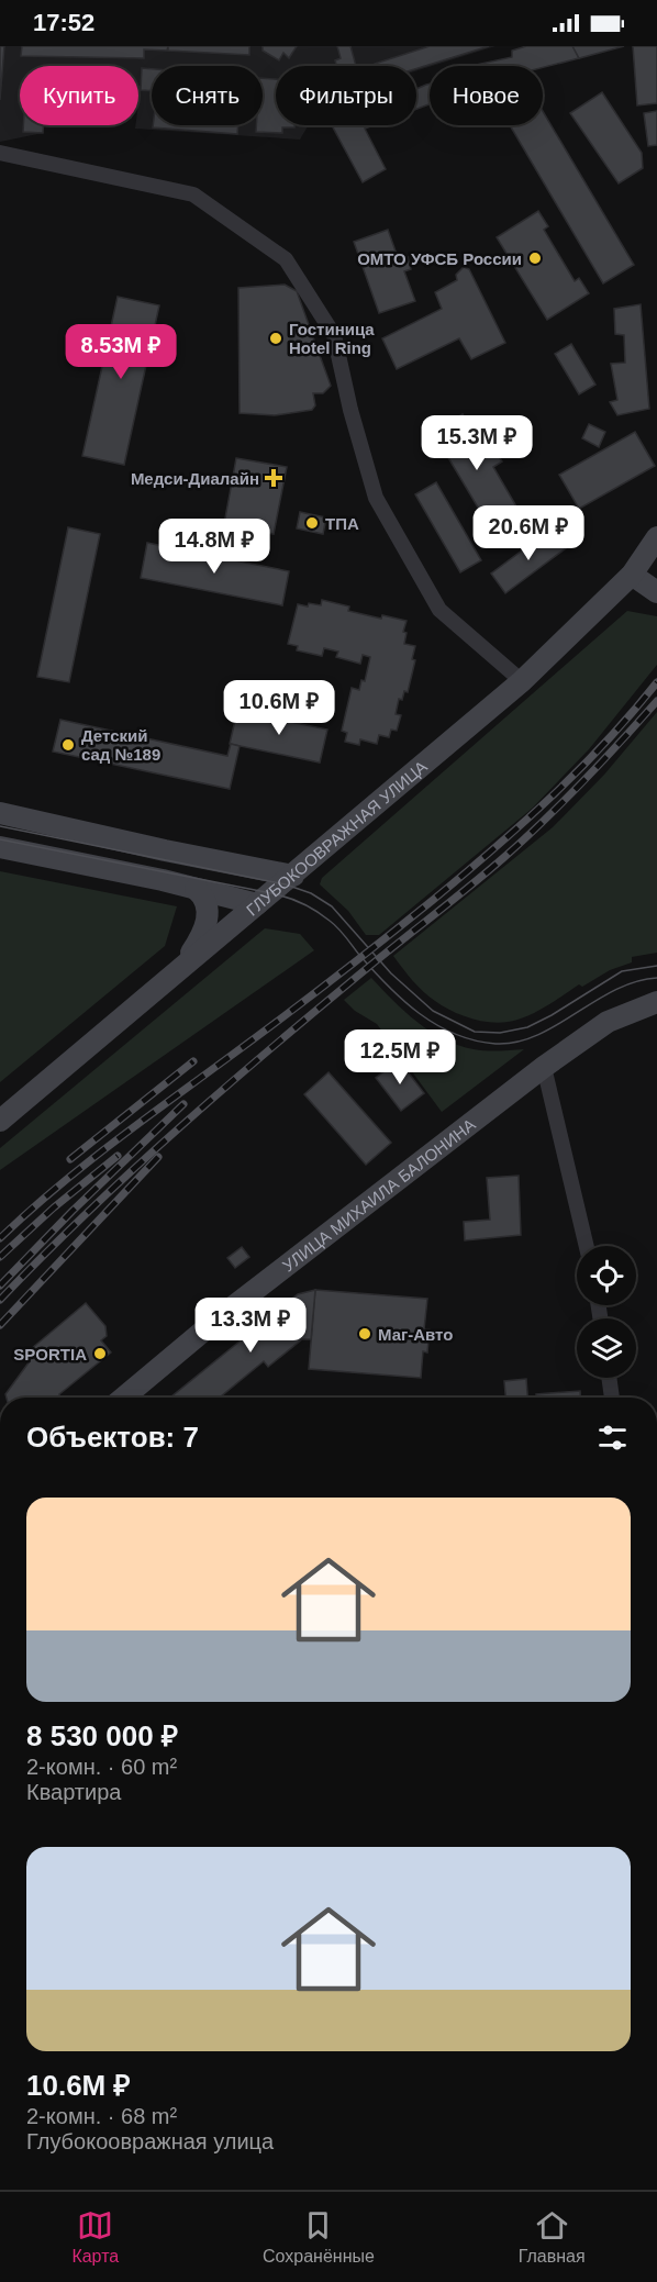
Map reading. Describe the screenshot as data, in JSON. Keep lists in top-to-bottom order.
{
  "streets": {
    "main road": ["ГЛУБОКООВРАЖНАЯ УЛИЦА", "УЛИЦА МИХАИЛА БАЛОНИНА"]
  },
  "places": {
    "other": [
      "ОМТО УФСБ России",
      "Гостиница Hotel Ring",
      "ТПА",
      "Детский сад №189",
      "Маг-Авто",
      "SPORTIA"
    ],
    "health": ["Медси-Диалайн"]
  },
  "page": {
    "status": "17:52",
    "chip": [
      "Купить",
      "Снять",
      "Фильтры",
      "Новое"
    ],
    "price": [
      "8.53M ₽",
      "15.3M ₽",
      "20.6M ₽",
      "14.8M ₽",
      "10.6M ₽",
      "12.5M ₽",
      "13.3M ₽"
    ],
    "heading": "Объектов: 7",
    "list": [
      {
        "name": "8 530 000 ₽",
        "note": "2-комн. · 60 m² · Квартира"
      },
      {
        "name": "10.6M ₽",
        "note": "2-комн. · 68 m² · Глубокоовражная улица"
      }
    ],
    "tabs": ["Карта", "Сохранённые", "Главная"]
  }
}
